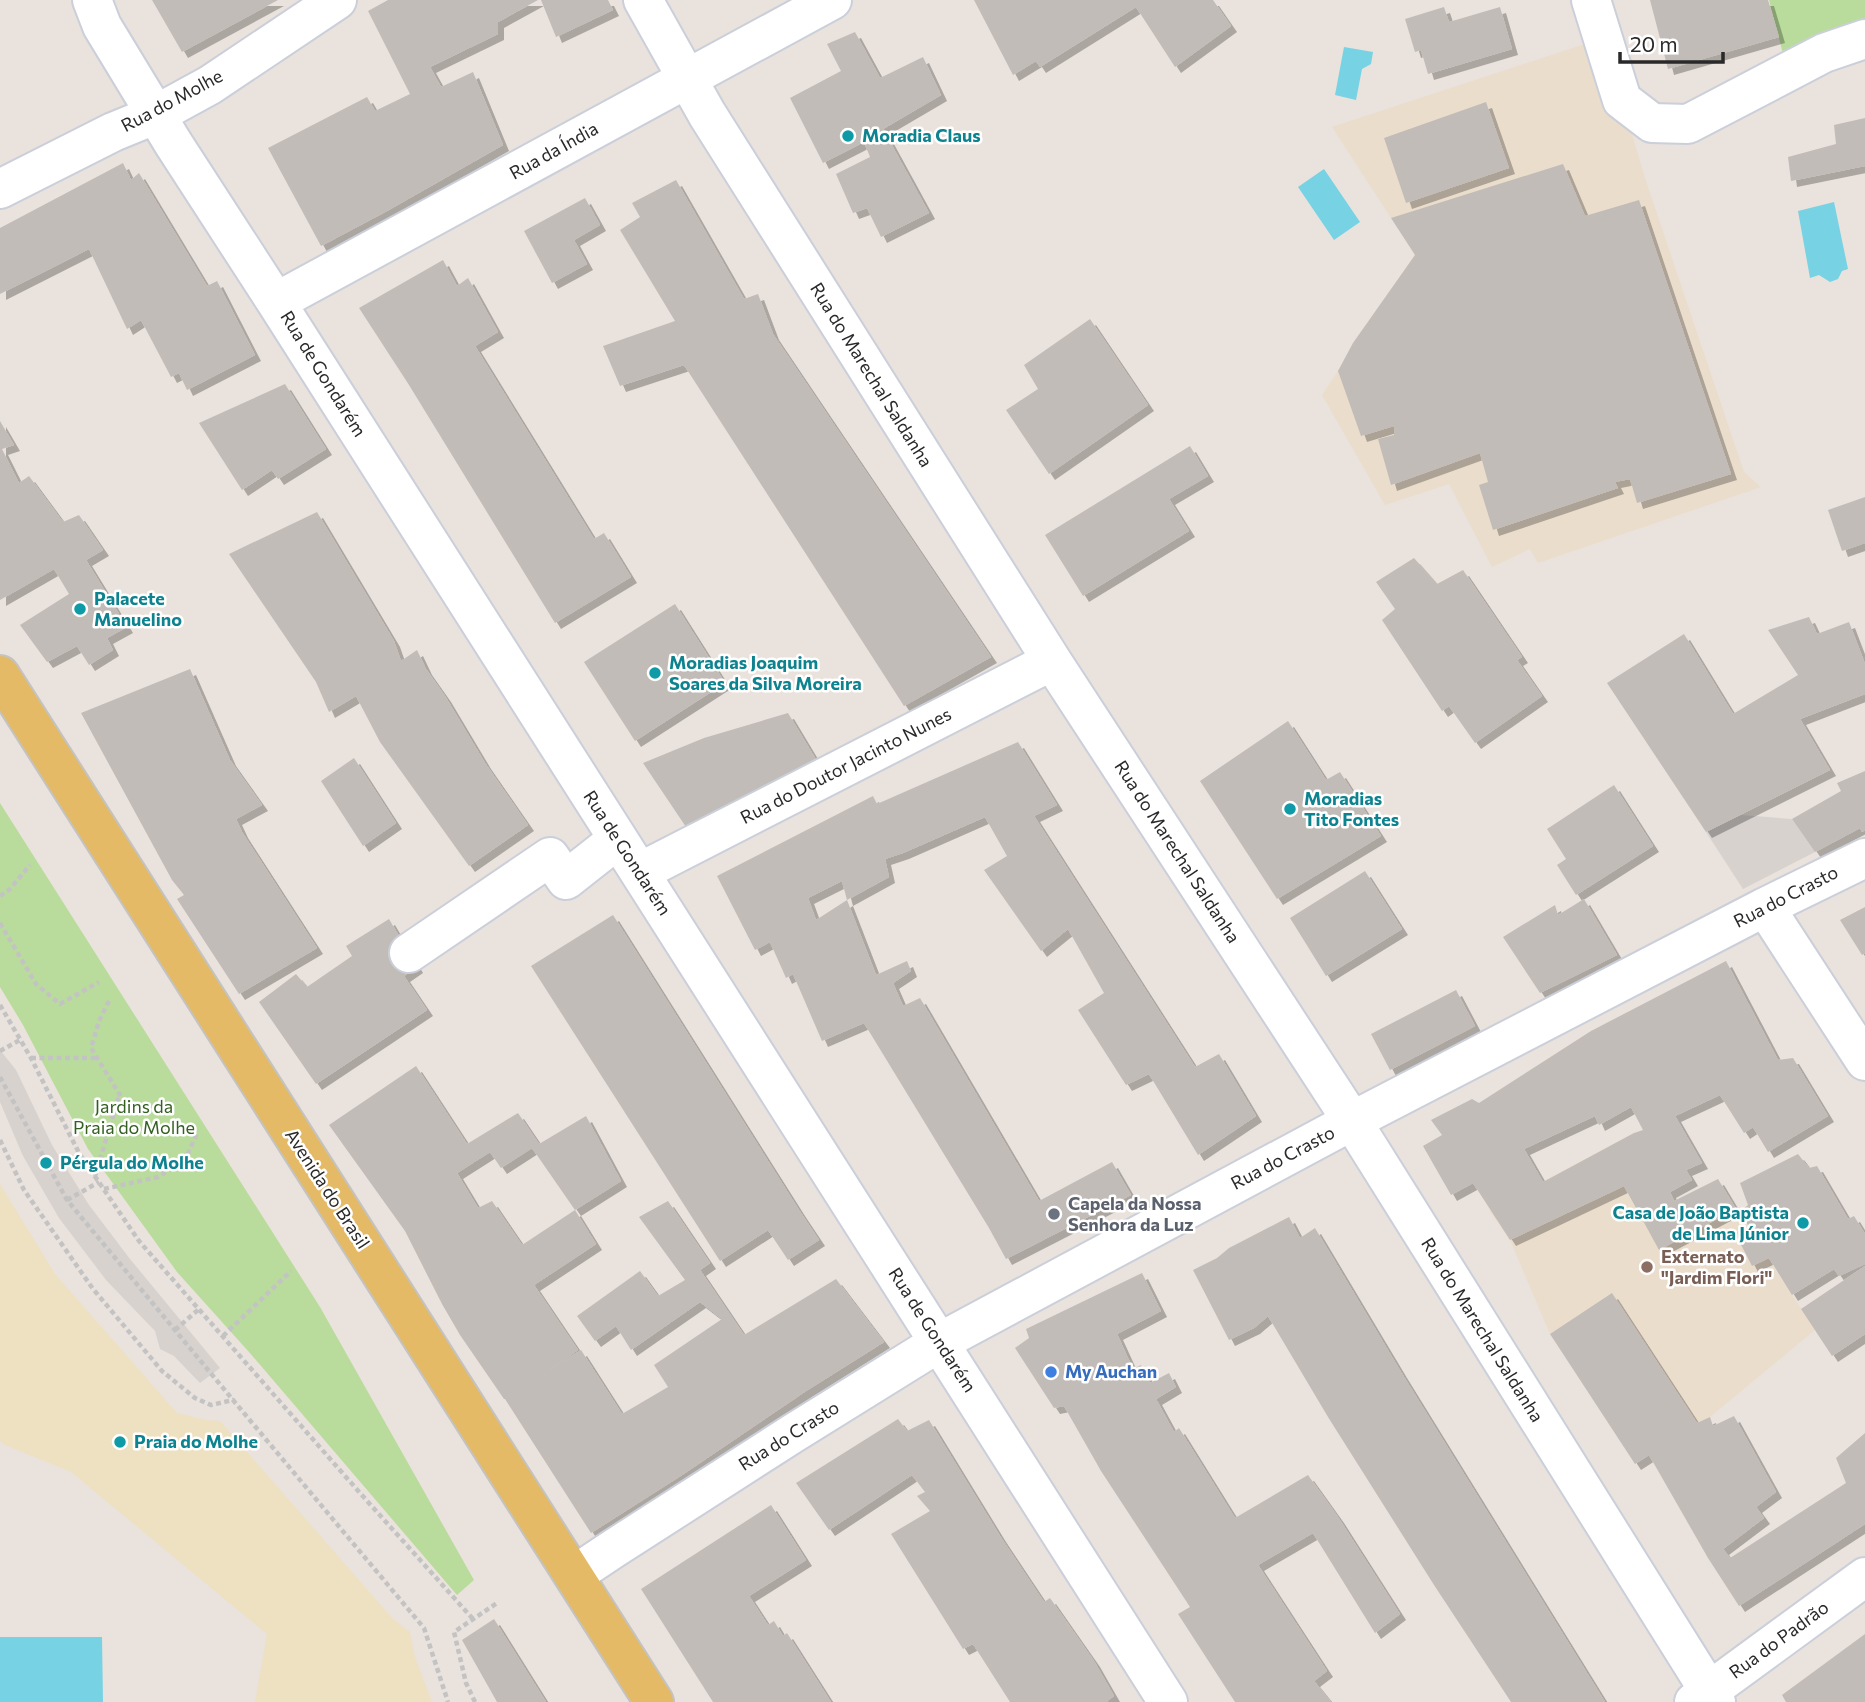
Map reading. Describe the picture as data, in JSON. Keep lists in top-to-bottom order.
{
  "streets": {
    "main road": ["Avenida do Brasil"],
    "street": [
      "Rua do Molhe",
      "Rua da Índia",
      "Rua de Gondarém",
      "Rua do Marechal Saldanha",
      "Rua do Doutor Jacinto Nunes",
      "Rua do Crasto",
      "Rua do Padrão"
    ]
  },
  "crossings": [
    ["Rua do Molhe", "Rua de Gondarém"],
    ["Rua da Índia", "Rua de Gondarém"],
    ["Rua da Índia", "Rua do Marechal Saldanha"],
    ["Rua de Gondarém", "Rua do Doutor Jacinto Nunes"],
    ["Rua de Gondarém", "Rua do Crasto"],
    ["Rua do Marechal Saldanha", "Rua do Doutor Jacinto Nunes"],
    ["Rua do Marechal Saldanha", "Rua do Crasto"],
    ["Rua do Marechal Saldanha", "Rua do Padrão"],
    ["Rua do Crasto", "Avenida do Brasil"]
  ],
  "parks": ["Jardins da Praia do Molhe"],
  "places": [
    "Moradia Claus",
    "Palacete Manuelino",
    "Moradias Joaquim Soares da Silva Moreira",
    "Moradias Tito Fontes",
    "Pérgula do Molhe",
    "Capela da Nossa Senhora da Luz",
    "Casa de João Baptista de Lima Júnior",
    "Externato \"Jardim Flori\"",
    "My Auchan",
    "Praia do Molhe"
  ],
  "scale_bar": "20 m"
}
